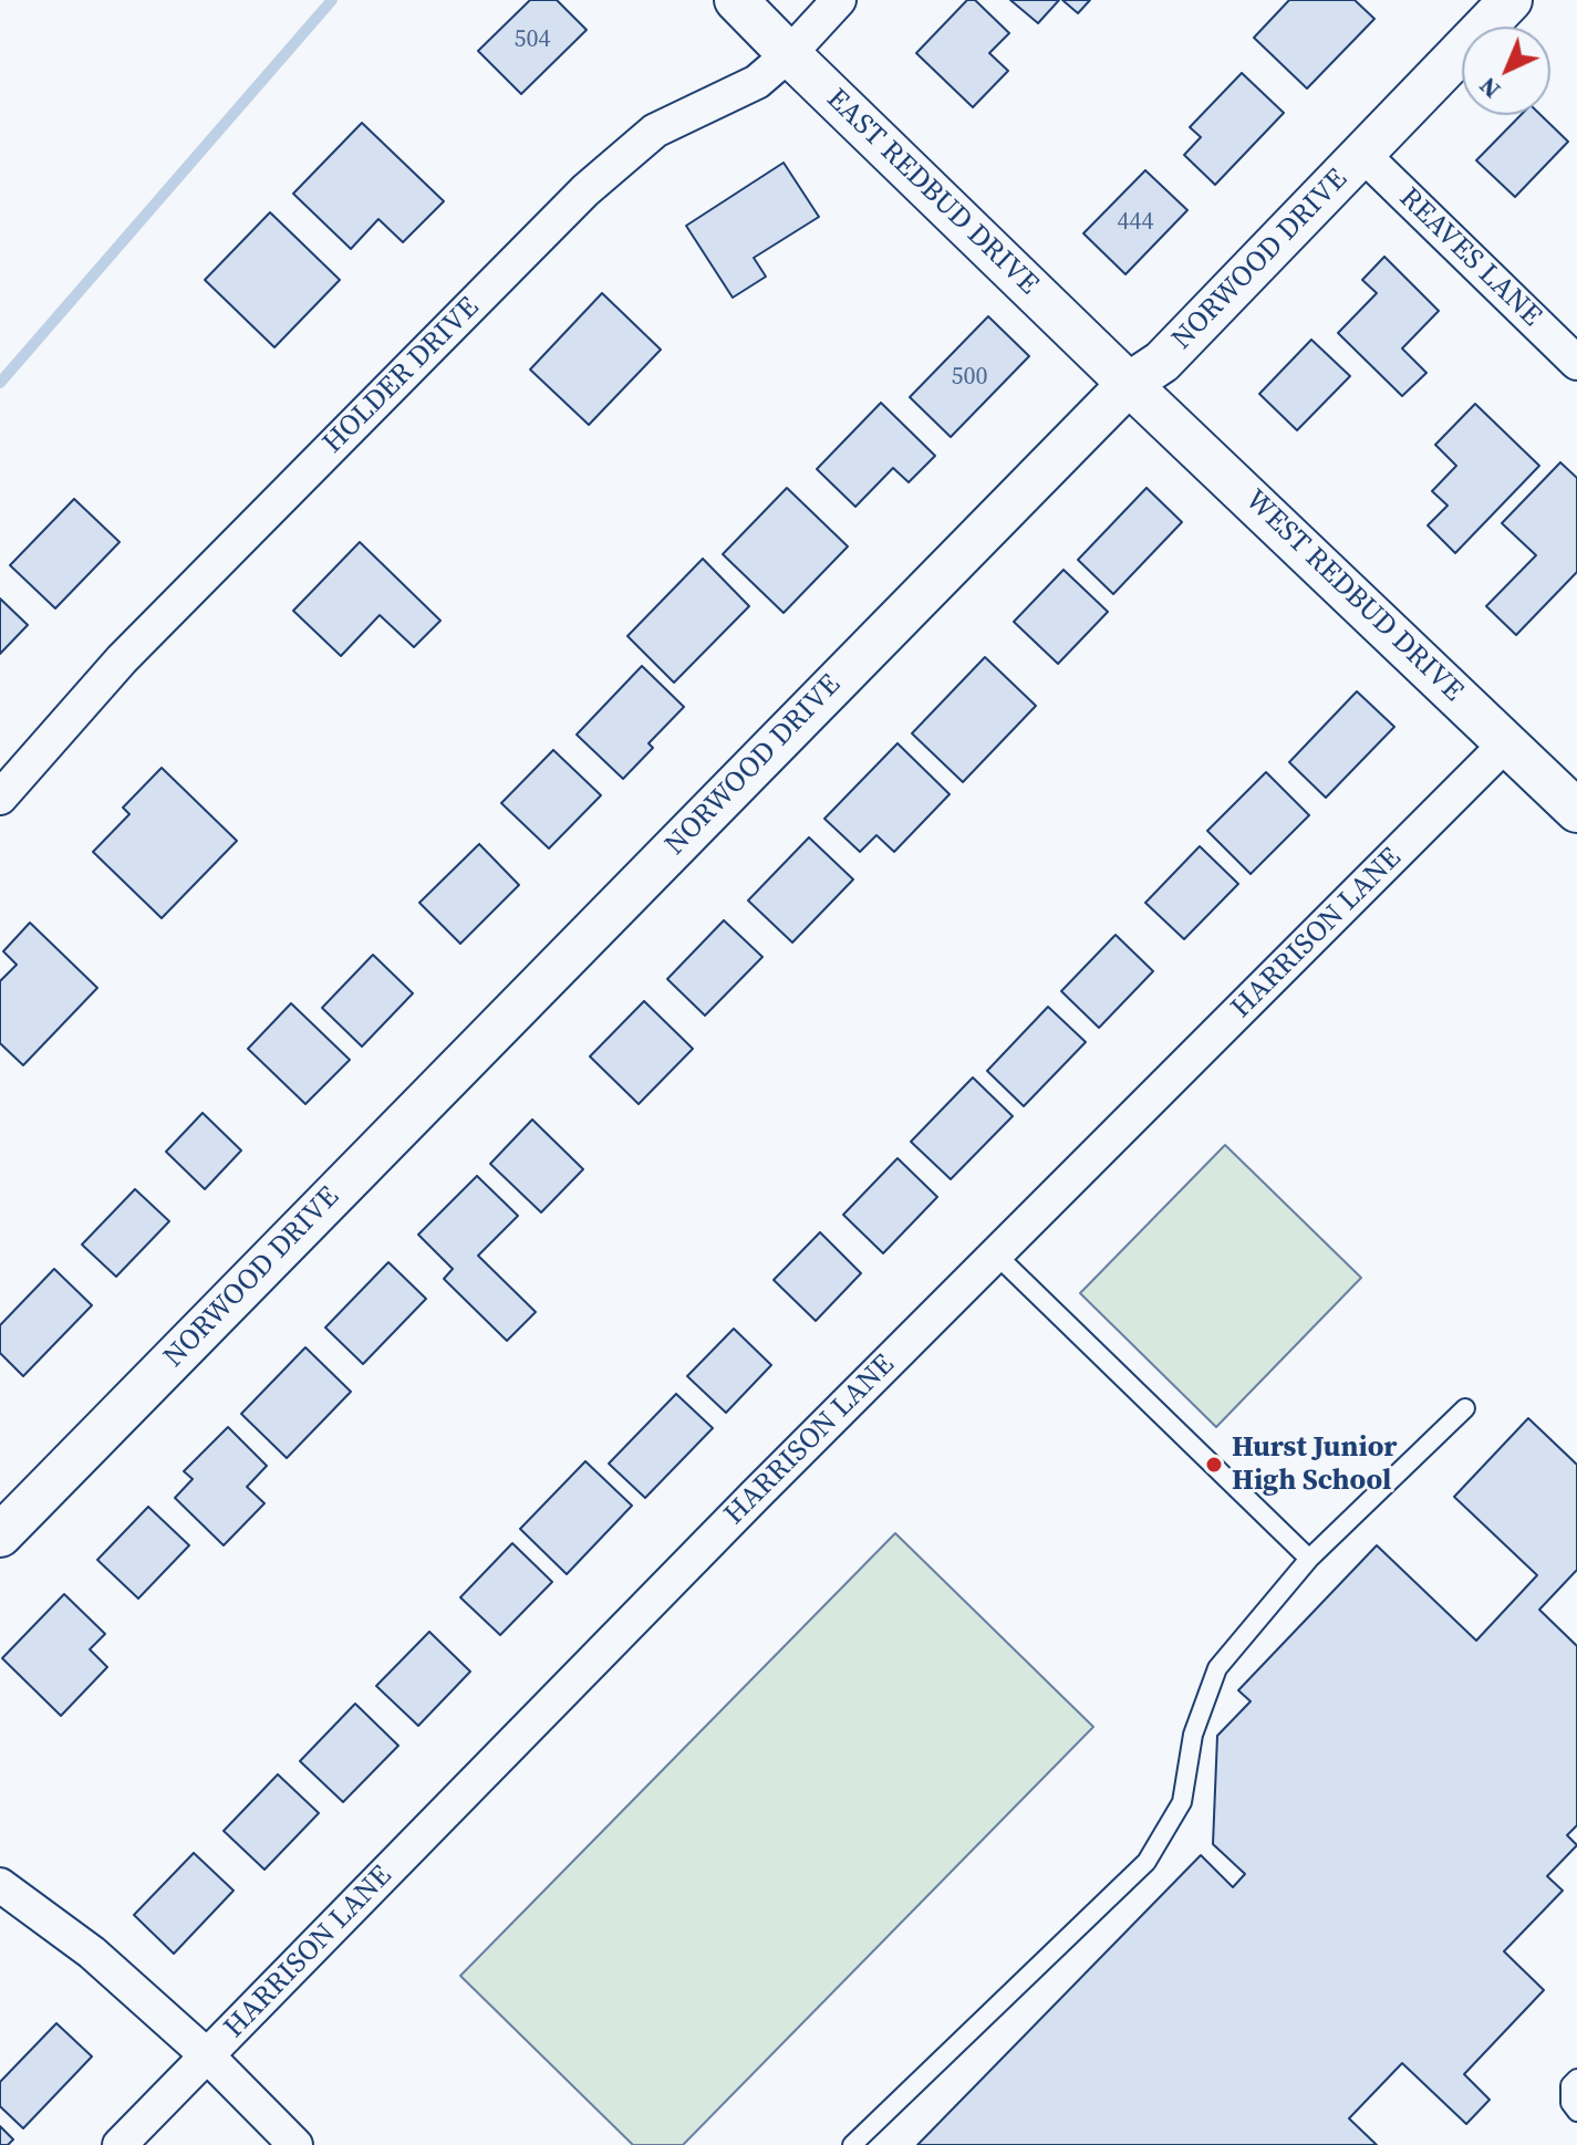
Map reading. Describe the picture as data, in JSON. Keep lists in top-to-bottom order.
{
  "streets": {
    "street": [
      "EAST REDBUD DRIVE",
      "REAVES LANE",
      "NORWOOD DRIVE",
      "HOLDER DRIVE",
      "WEST REDBUD DRIVE",
      "HARRISON LANE"
    ]
  },
  "crossings": [
    ["EAST REDBUD DRIVE", "NORWOOD DRIVE"],
    ["EAST REDBUD DRIVE", "HOLDER DRIVE"],
    ["EAST REDBUD DRIVE", "WEST REDBUD DRIVE"],
    ["REAVES LANE", "NORWOOD DRIVE"],
    ["NORWOOD DRIVE", "WEST REDBUD DRIVE"],
    ["WEST REDBUD DRIVE", "HARRISON LANE"]
  ],
  "places": ["Hurst Junior High School"],
  "house_numbers": ["504", "444", "500"],
  "north": "bottom left"
}
